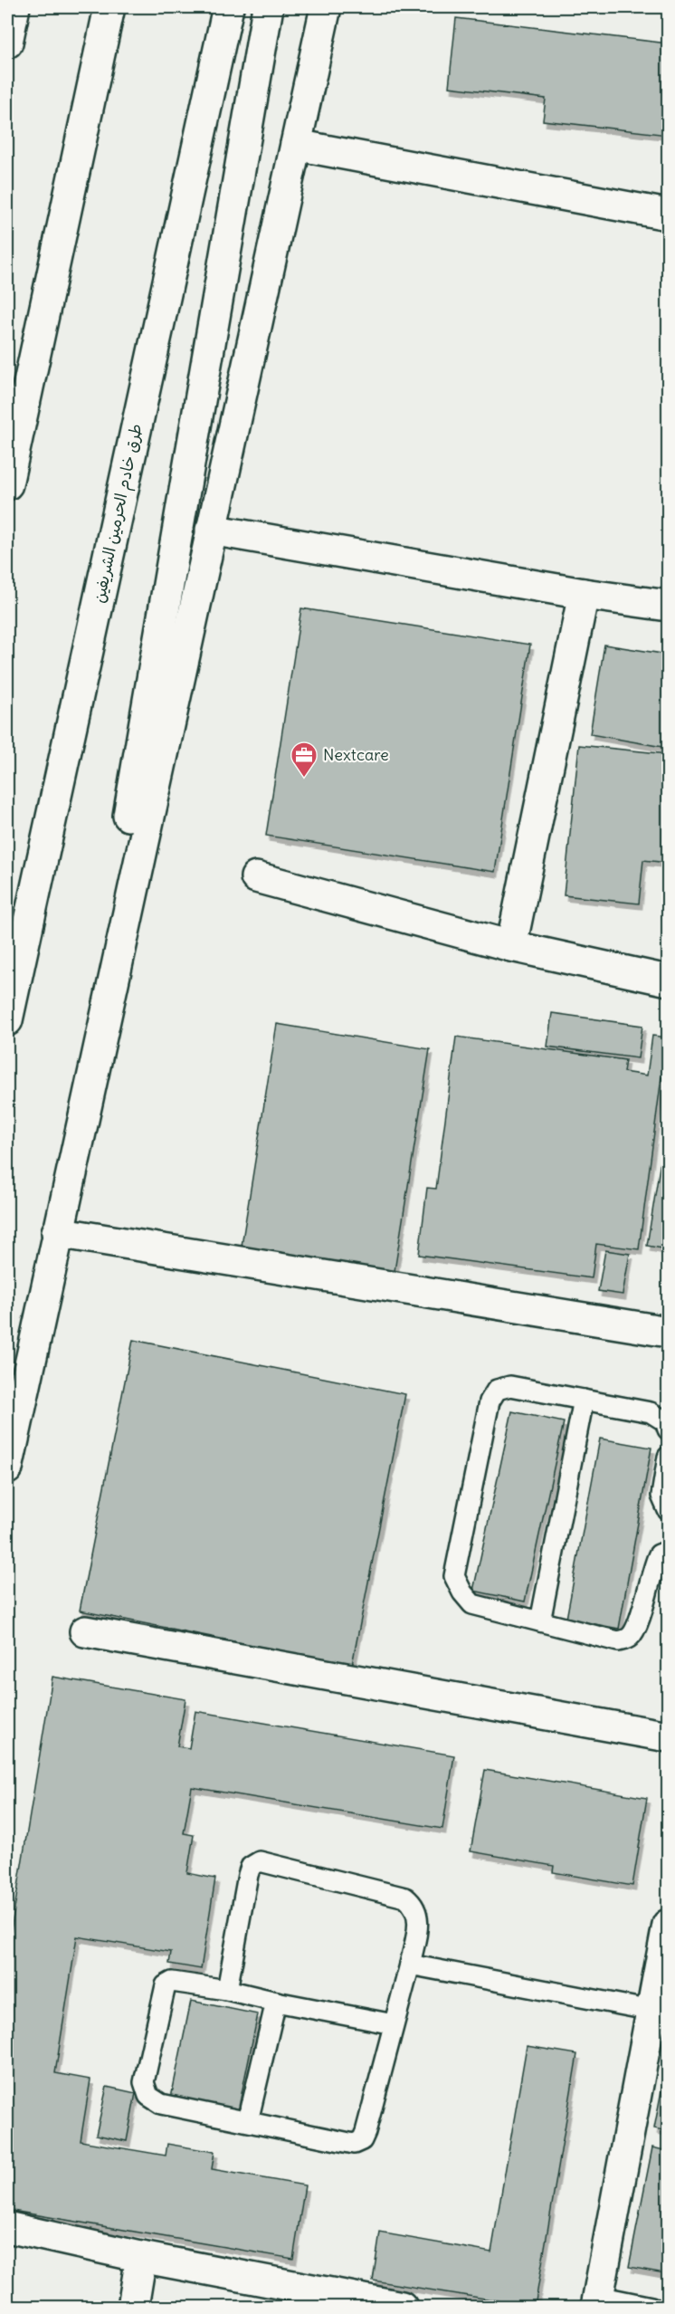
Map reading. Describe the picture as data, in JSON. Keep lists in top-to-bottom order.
{
  "streets": {
    "main road": ["طرق خادم الحرمين الشريفين"]
  },
  "places": {
    "office": ["Nextcare"]
  }
}
